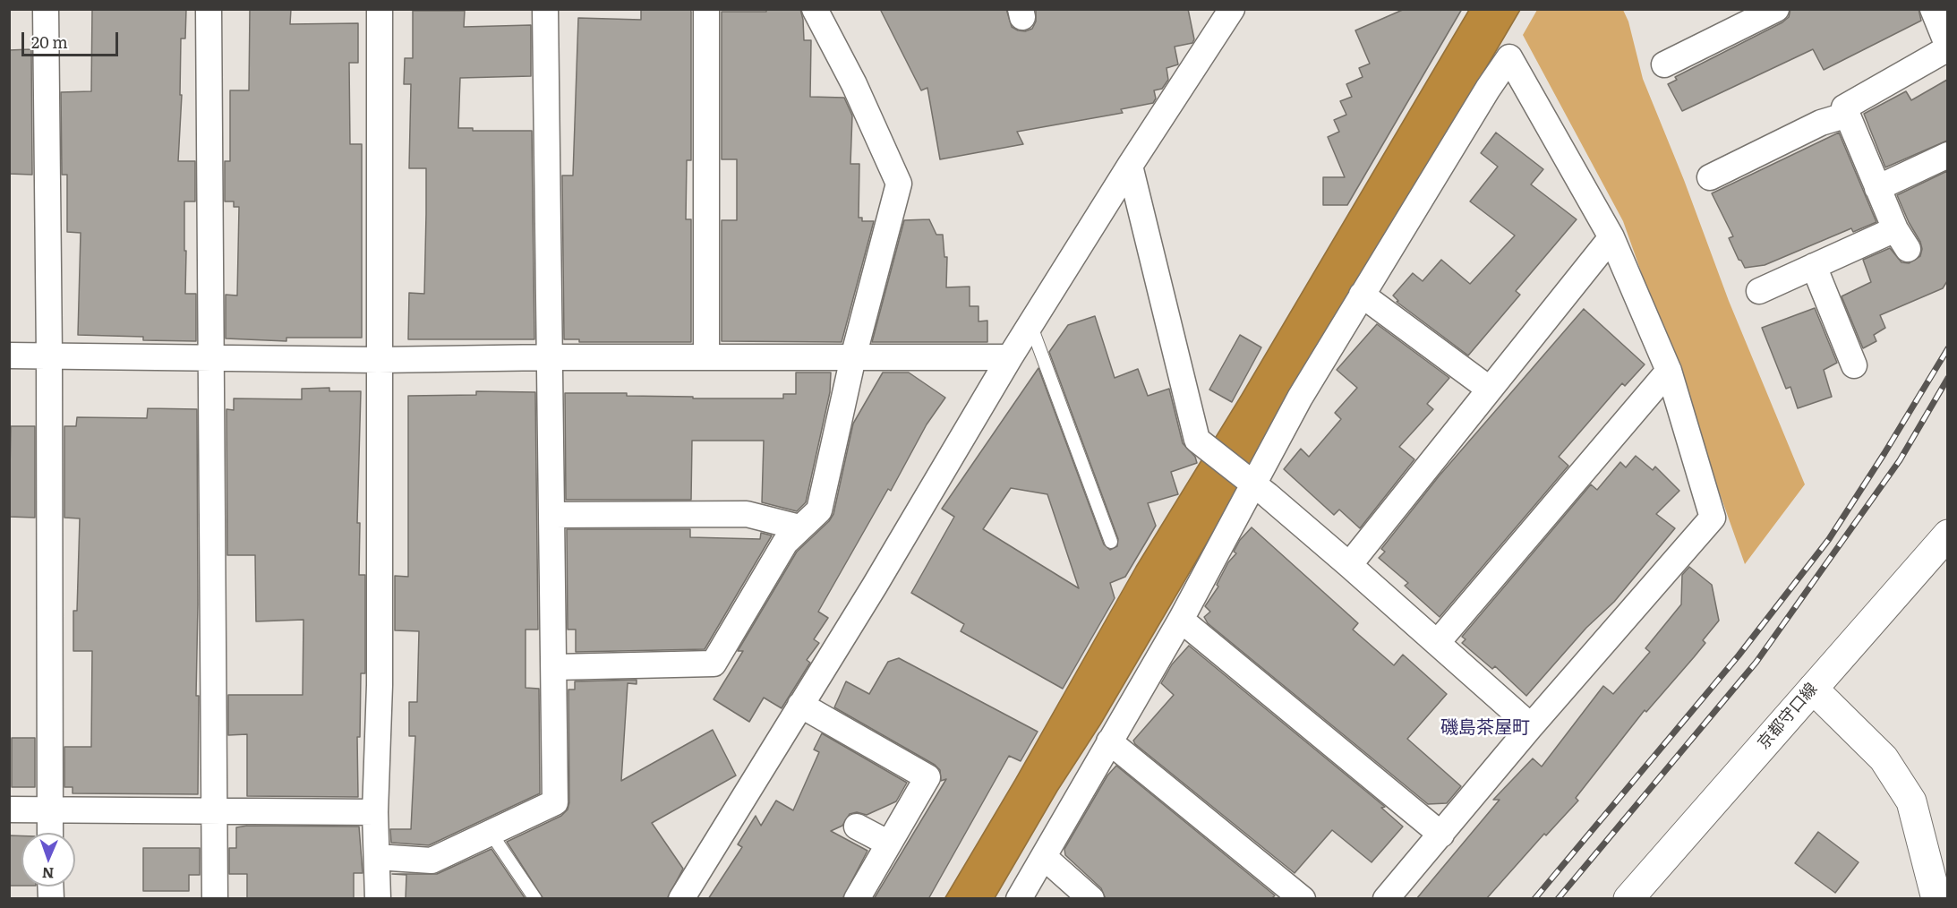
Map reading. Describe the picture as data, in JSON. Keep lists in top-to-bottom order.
{
  "streets": {
    "main road": ["京都守口線"]
  },
  "districts": ["磯島茶屋町"],
  "scale_bar": "20 m",
  "north": "bottom"
}
